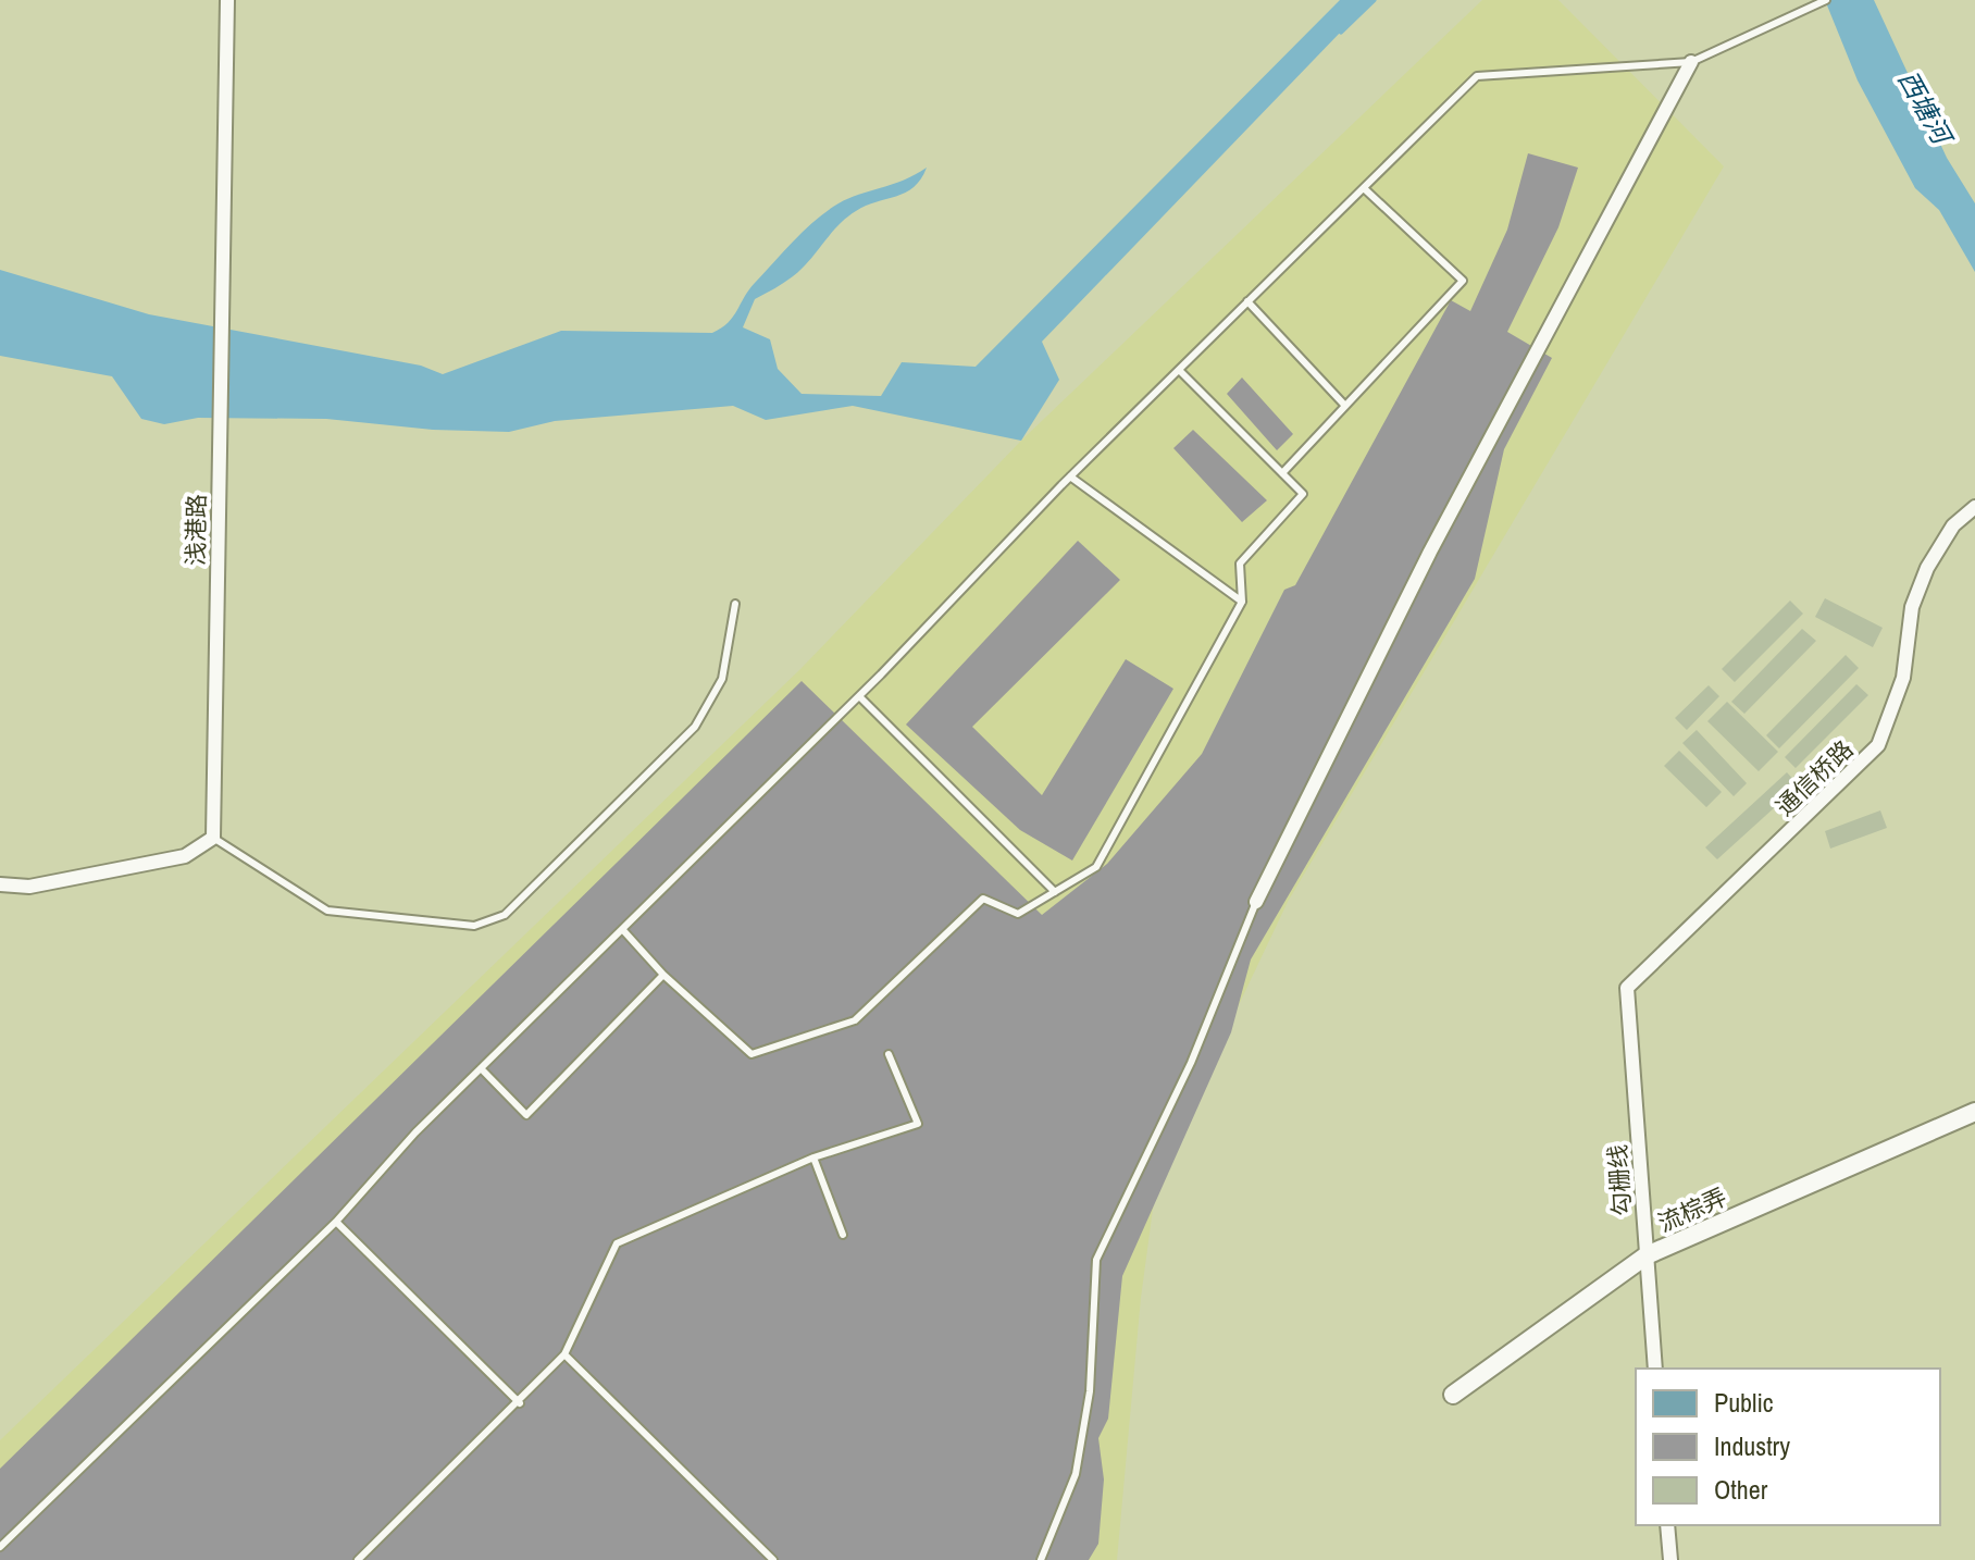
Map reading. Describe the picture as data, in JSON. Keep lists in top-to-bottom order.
{
  "streets": {
    "street": [
      "浅港路",
      "通信桥路",
      "勾栅线",
      "流棕弄"
    ]
  },
  "crossings": [
    ["通信桥路", "勾栅线"],
    ["勾栅线", "流棕弄"]
  ],
  "water": ["西塘河"],
  "legend": ["Public", "Industry", "Other"]
}
